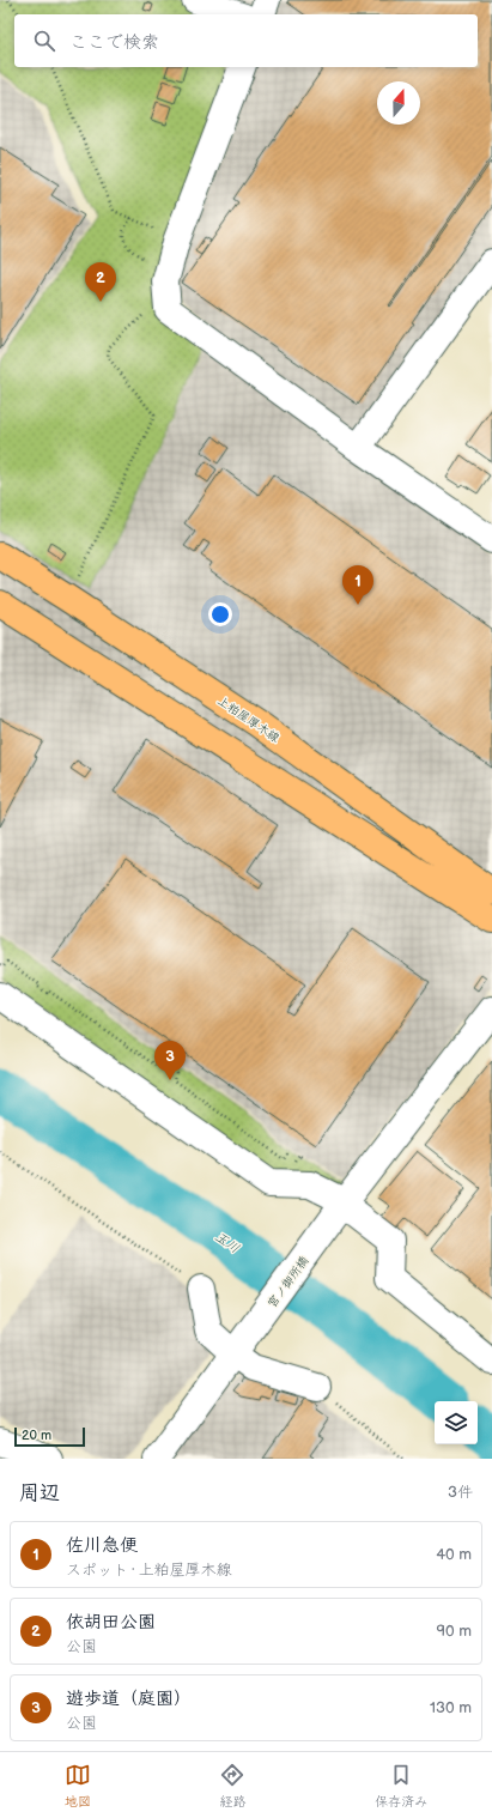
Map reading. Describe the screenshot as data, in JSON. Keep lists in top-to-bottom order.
{
  "streets": {
    "main road": ["上粕屋厚木線"],
    "street": ["宮ノ御所橋"]
  },
  "water": ["玉川"],
  "scale_bar": "20 m",
  "north": "top",
  "page": {
    "search": "ここで検索",
    "pins": ["2", "1", "3"],
    "scale": "20 m",
    "heading": ["周辺", "3件"],
    "list": [
      {
        "mark": "1",
        "name": "佐川急便",
        "note": "スポット · 上粕屋厚木線",
        "value": "40 m"
      },
      {
        "mark": "2",
        "name": "依胡田公園",
        "note": "公園",
        "value": "90 m"
      },
      {
        "mark": "3",
        "name": "遊歩道（庭園）",
        "note": "公園",
        "value": "130 m"
      }
    ],
    "nav": ["地図", "経路", "保存済み"]
  }
}
